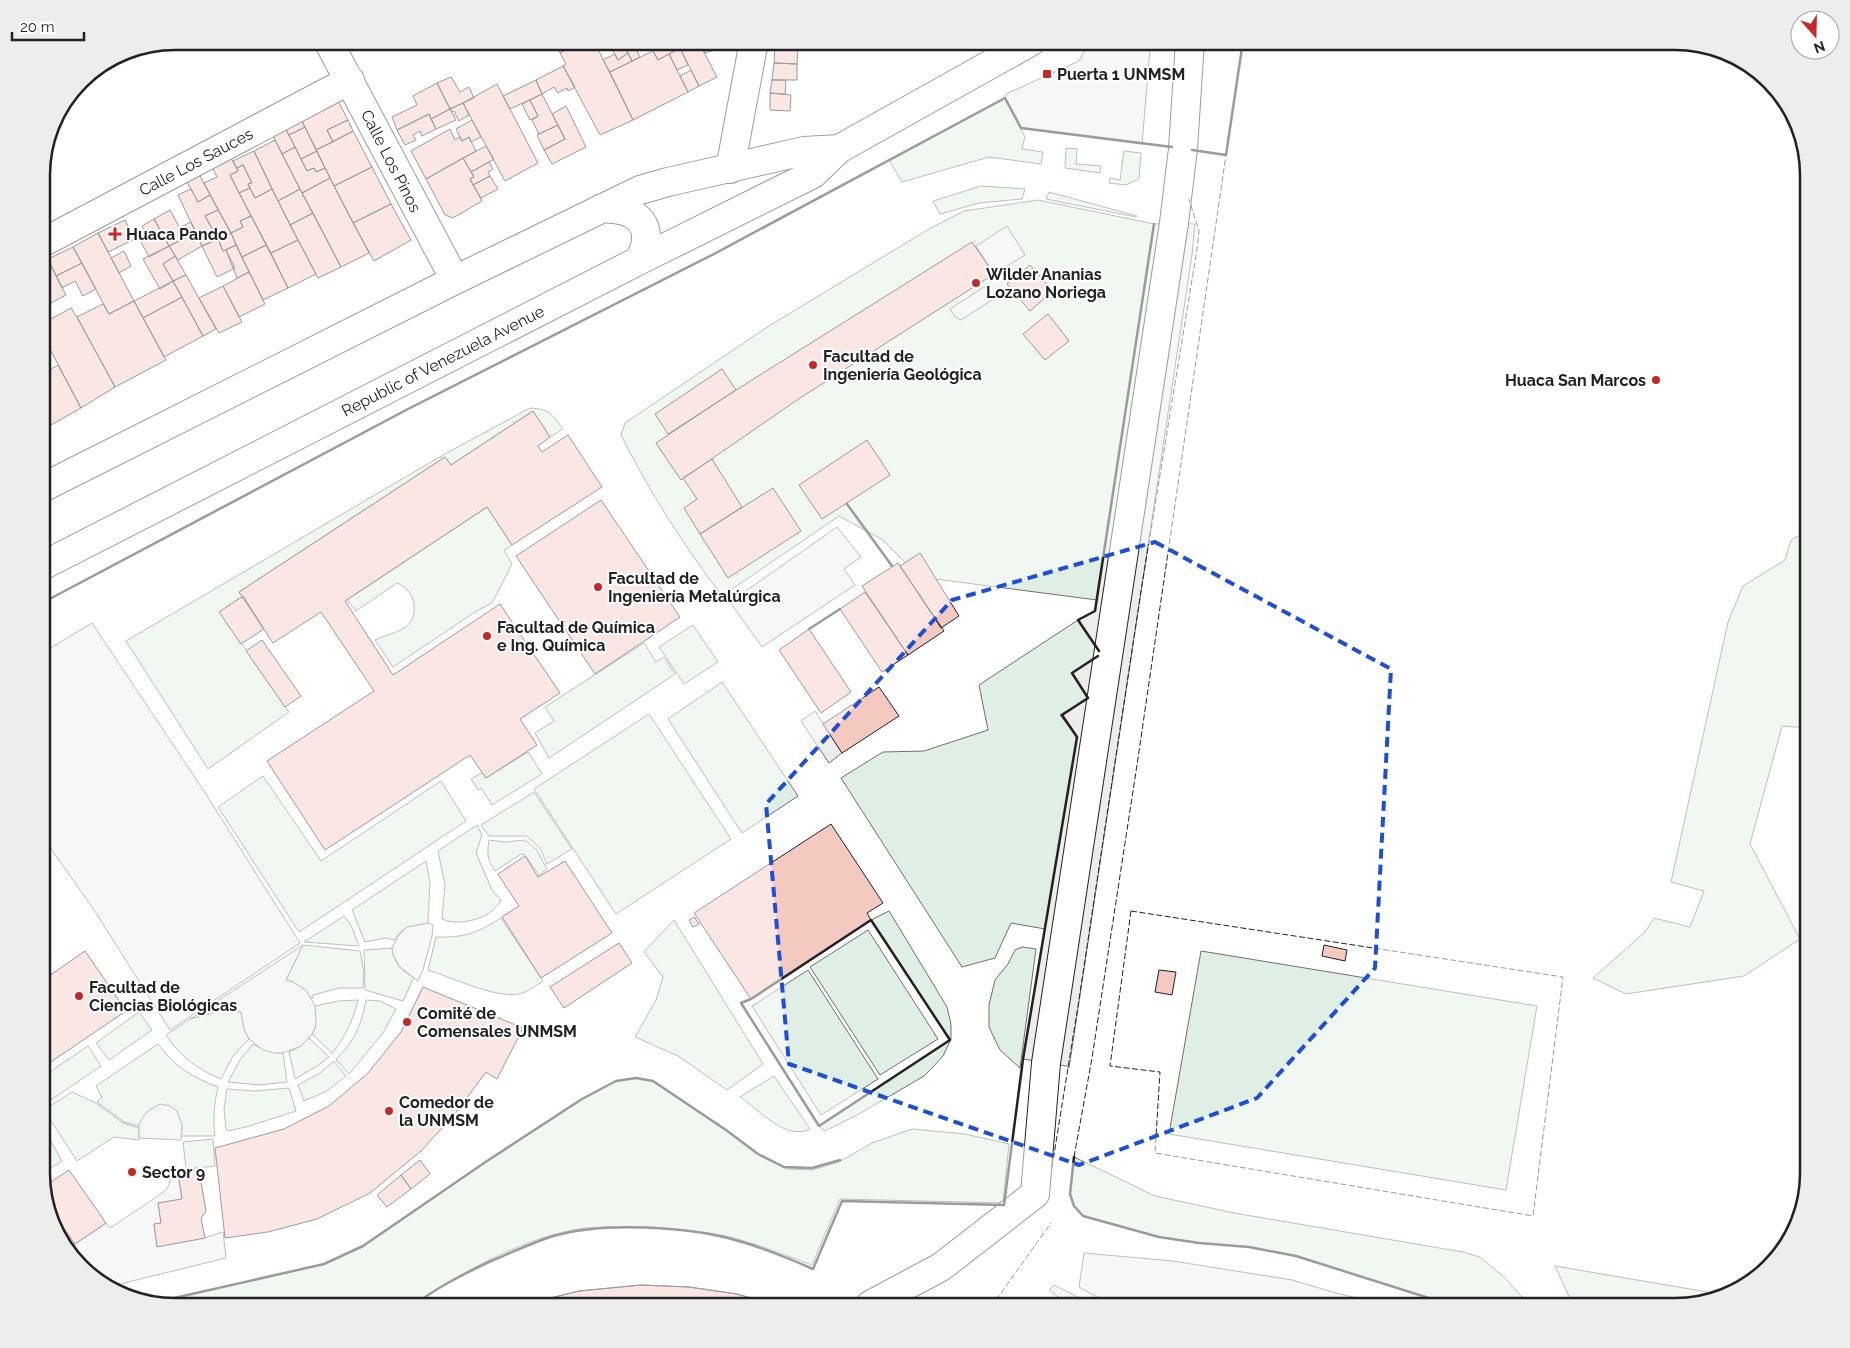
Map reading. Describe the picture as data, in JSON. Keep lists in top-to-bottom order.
{
  "streets": {
    "street": ["Calle Los Pinos", "Calle Los Sauces", "Republic of Venezuela Avenue"]
  },
  "crossings": [
    ["Calle Los Pinos", "Calle Los Sauces"],
    ["Calle Los Pinos", "Republic of Venezuela Avenue"]
  ],
  "places": {
    "transit": ["Puerta 1 UNMSM"],
    "health": ["Huaca Pando"],
    "other": [
      "Wilder Ananias Lozano Noriega",
      "Facultad de Ingeniería Geológica",
      "Huaca San Marcos",
      "Facultad de Ingeniería Metalúrgica",
      "Facultad de Química e Ing. Química",
      "Facultad de Ciencias Biológicas",
      "Comité de Comensales UNMSM",
      "Comedor de la UNMSM",
      "Sector 9"
    ]
  },
  "scale_bar": "20 m",
  "north": "bottom"
}
